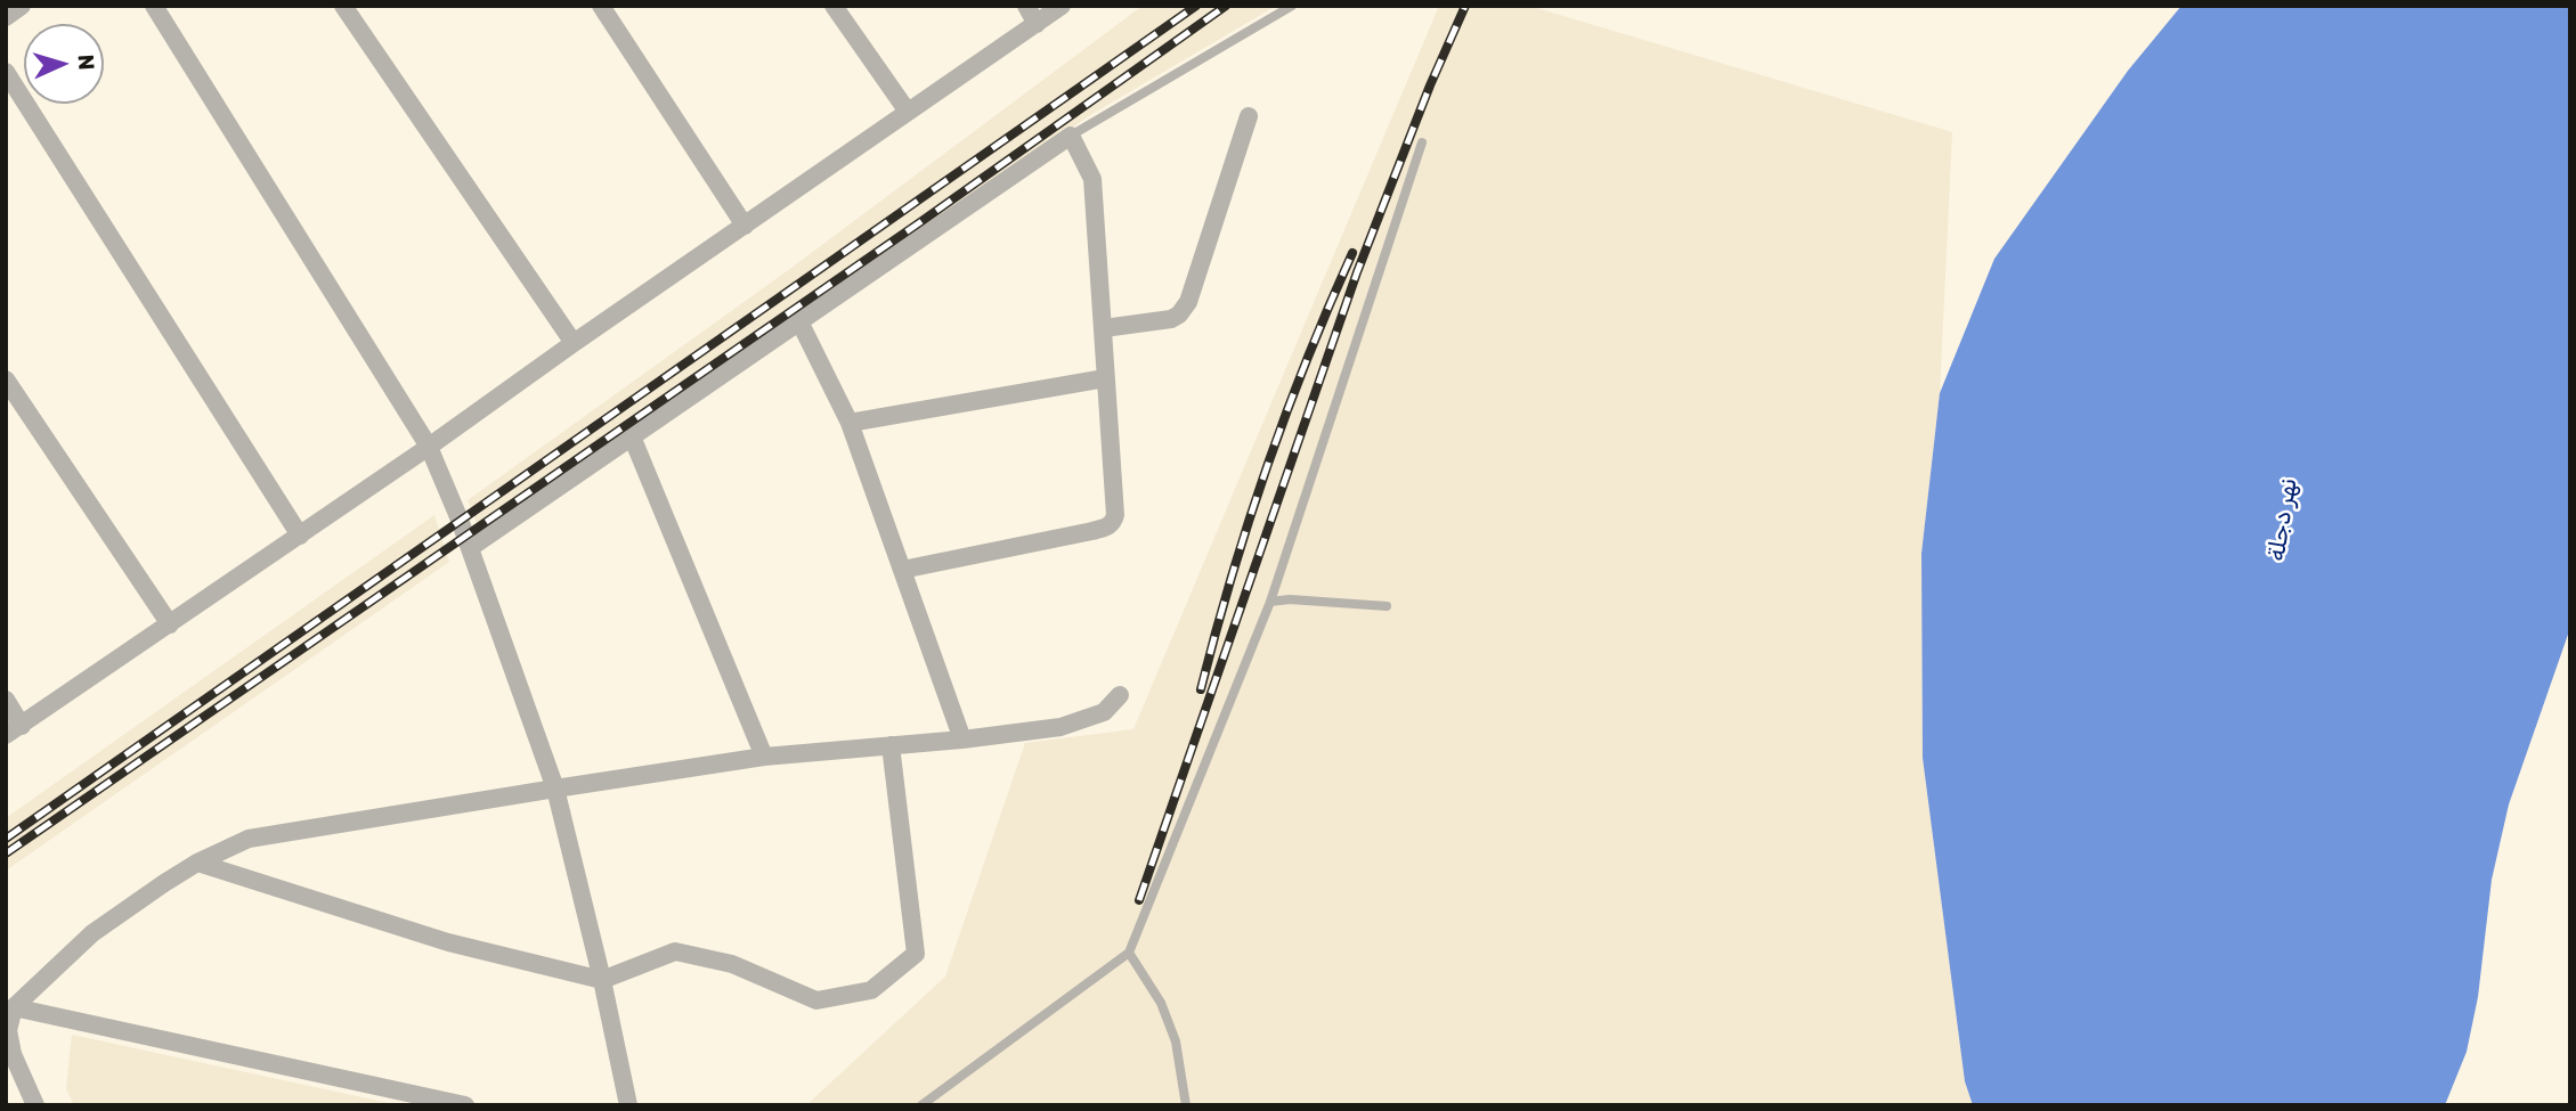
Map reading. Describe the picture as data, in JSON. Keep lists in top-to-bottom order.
{
  "water": ["نهر دجلة"],
  "north": "right"
}
